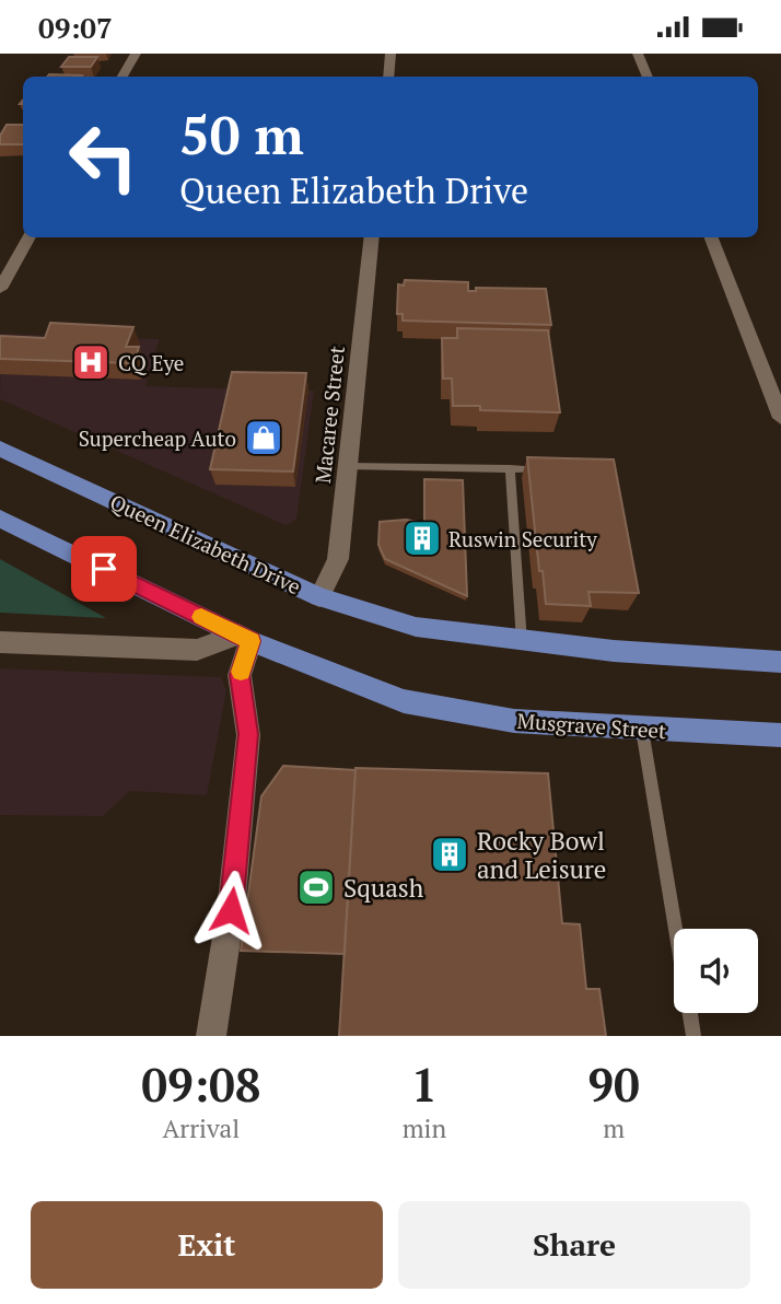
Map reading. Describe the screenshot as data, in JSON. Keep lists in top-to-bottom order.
{
  "streets": {
    "main road": ["Queen Elizabeth Drive", "Musgrave Street"],
    "street": ["Macaree Street"]
  },
  "crossings": [
    ["Macaree Street", "Queen Elizabeth Drive"]
  ],
  "places": {
    "hospital": ["CQ Eye"],
    "shop": ["Supercheap Auto"],
    "building": ["Ruswin Security", "Rocky Bowl and Leisure"],
    "sports": ["Squash"]
  },
  "page": {
    "status": "09:07",
    "turn": ["50 m", "Queen Elizabeth Drive"],
    "eta": [
      "09:08",
      "Arrival",
      "1",
      "min",
      "90",
      "m"
    ],
    "buttons": ["Exit", "Share"]
  }
}
